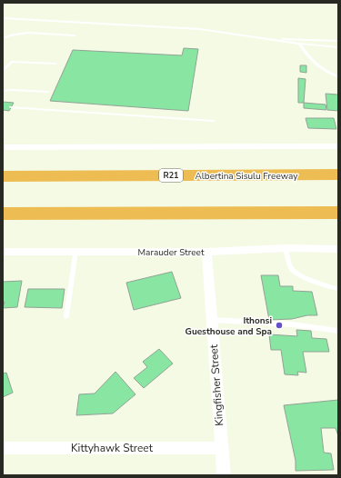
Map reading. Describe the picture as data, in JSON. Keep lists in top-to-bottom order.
{
  "streets": {
    "highway": ["R21", "Albertina Sisulu Freeway"],
    "street": ["Marauder Street", "Kingfisher Street", "Kittyhawk Street"]
  },
  "crossings": [
    ["Marauder Street", "Kingfisher Street"],
    ["Kingfisher Street", "Kittyhawk Street"]
  ],
  "places": ["Ithonsi Guesthouse and Spa"]
}
